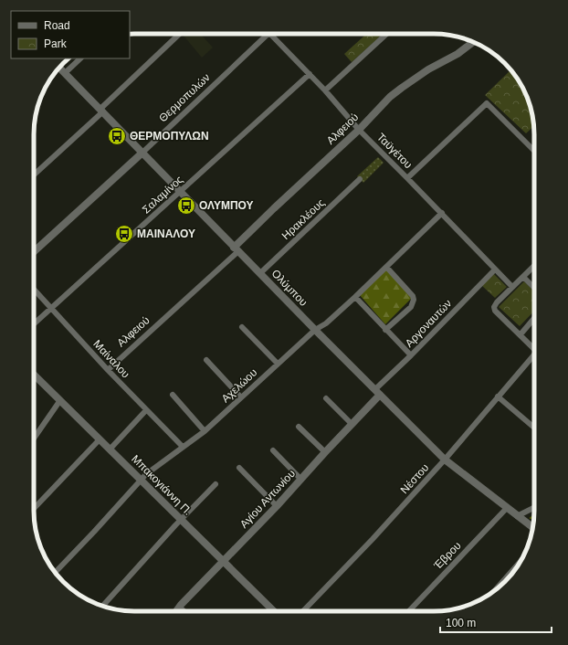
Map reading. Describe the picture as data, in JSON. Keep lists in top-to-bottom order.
{
  "streets": {
    "street": [
      "Θερμοπυλών",
      "Αλφειού",
      "Ταϋγέτου",
      "Σαλαμίνος",
      "Ηρακλέους",
      "Ολύμπου",
      "Αργοναυτών",
      "Μαίναλου",
      "Αχελώου",
      "Νέστου",
      "Μπακογιάννη Π.",
      "Αγίου Αντωνίου",
      "Έβρου"
    ]
  },
  "crossings": [
    ["Θερμοπυλών", "Ολύμπου"],
    ["Αλφειού", "Ταϋγέτου"],
    ["Αλφειού", "Ολύμπου"],
    ["Αλφειού", "Μαίναλου"],
    ["Ταϋγέτου", "Σαλαμίνος"],
    ["Ταϋγέτου", "Αργοναυτών"],
    ["Ταϋγέτου", "Αχελώου"],
    ["Σαλαμίνος", "Ολύμπου"],
    ["Σαλαμίνος", "Μαίναλου"],
    ["Ηρακλέους", "Ολύμπου"],
    ["Ολύμπου", "Αργοναυτών"],
    ["Ολύμπου", "Αχελώου"],
    ["Ολύμπου", "Νέστου"],
    ["Ολύμπου", "Αγίου Αντωνίου"],
    ["Ολύμπου", "Έβρου"],
    ["Αργοναυτών", "Αγίου Αντωνίου"],
    ["Μαίναλου", "Αχελώου"],
    ["Αχελώου", "Μπακογιάννη Π."],
    ["Μπακογιάννη Π.", "Αγίου Αντωνίου"]
  ],
  "places": {
    "bus stop": ["ΘΕΡΜΟΠΥΛΩΝ", "ΟΛΥΜΠΟΥ", "ΜΑΙΝΑΛΟΥ"]
  },
  "legend": ["Road", "Park"],
  "scale_bar": "100 m"
}
